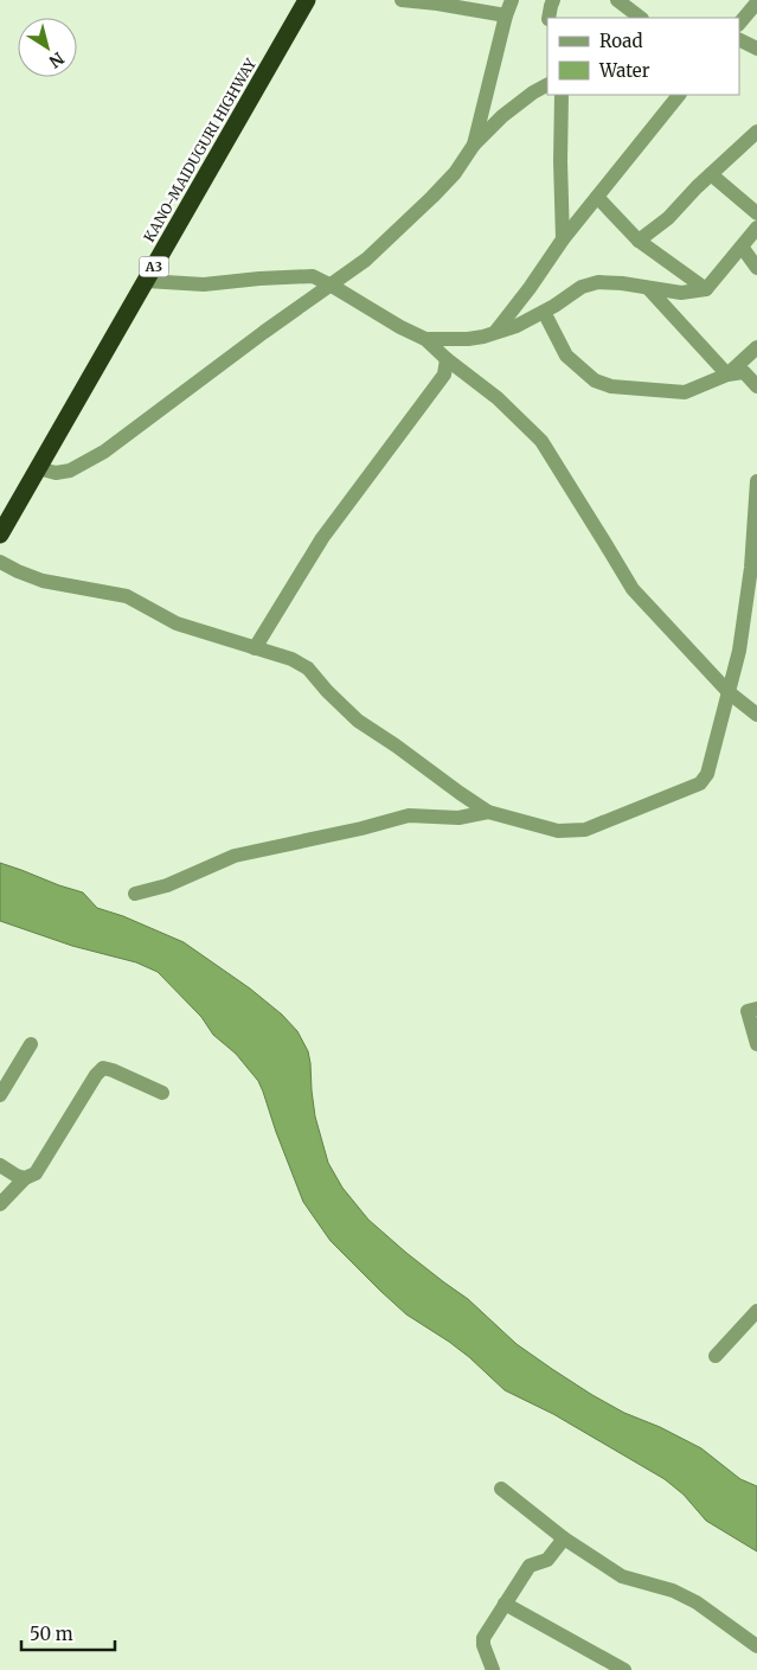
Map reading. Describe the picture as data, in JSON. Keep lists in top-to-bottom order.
{
  "streets": {
    "highway": ["KANO-MAIDUGURI HIGHWAY", "A3"]
  },
  "legend": ["Road", "Water"],
  "scale_bar": "50 m",
  "north": "bottom right"
}
